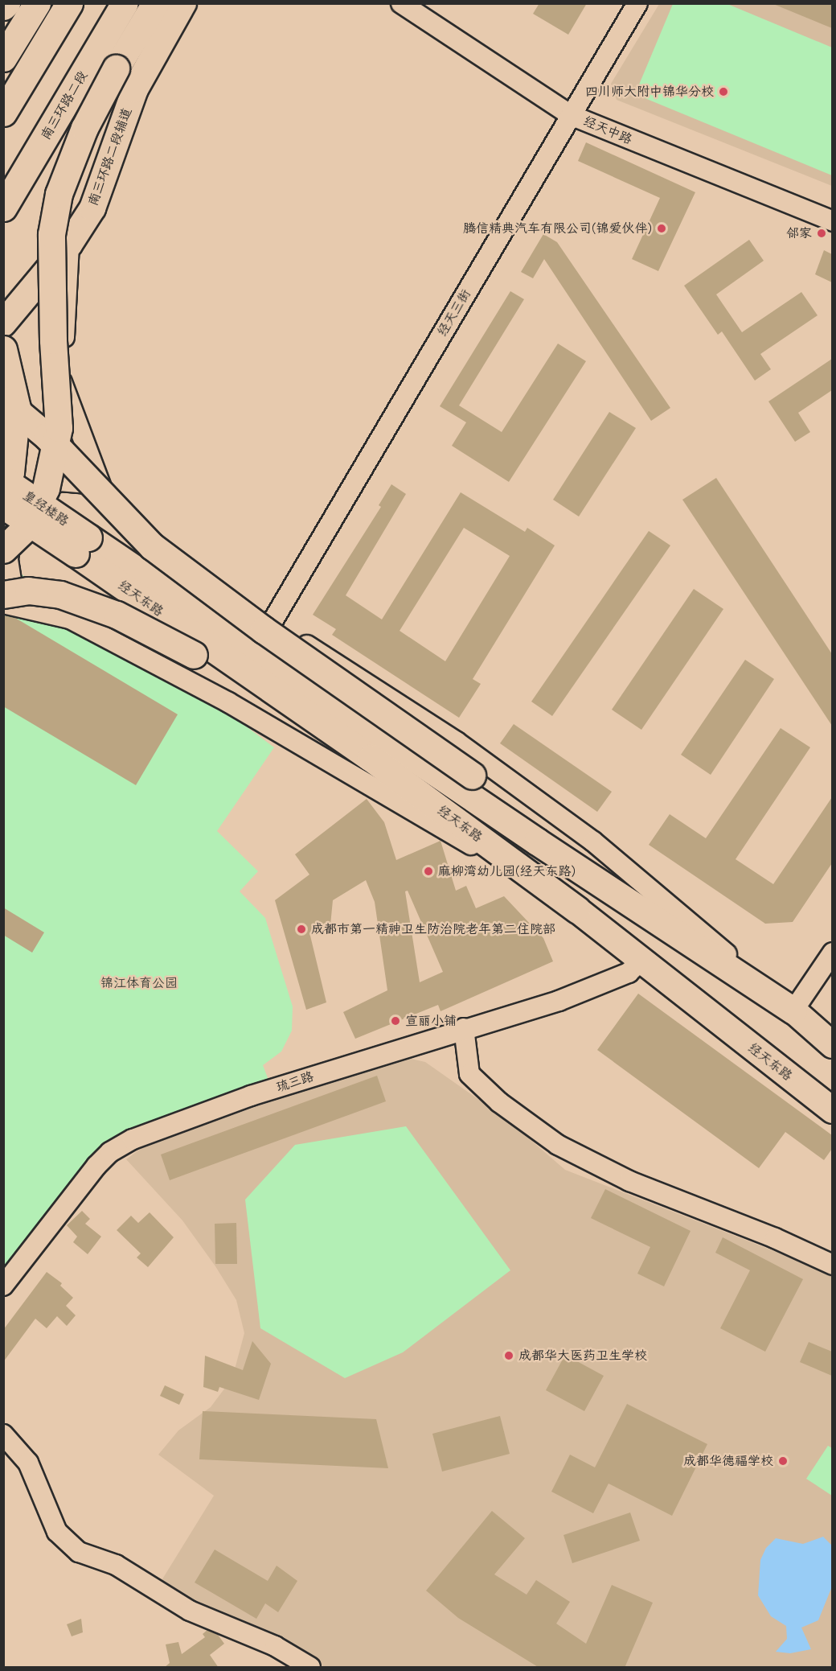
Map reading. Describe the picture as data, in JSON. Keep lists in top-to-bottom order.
{
  "streets": {
    "highway": ["南三环路二段", "皇经楼路", "经天东路"],
    "main road": ["南三环路二段辅道"],
    "street": ["经天中路", "经天三街", "琉三路"]
  },
  "crossings": [
    ["经天中路", "经天三街"],
    ["皇经楼路", "经天东路"],
    ["经天东路", "琉三路"]
  ],
  "parks": ["锦江体育公园"],
  "places": [
    "四川师大附中锦华分校",
    "腾信精典汽车有限公司(锦爱伙伴)",
    "邻家",
    "麻柳湾幼儿园(经天东路)",
    "成都市第一精神卫生防治院老年第二住院部",
    "宣丽小铺",
    "成都华大医药卫生学校",
    "成都华德福学校"
  ]
}
